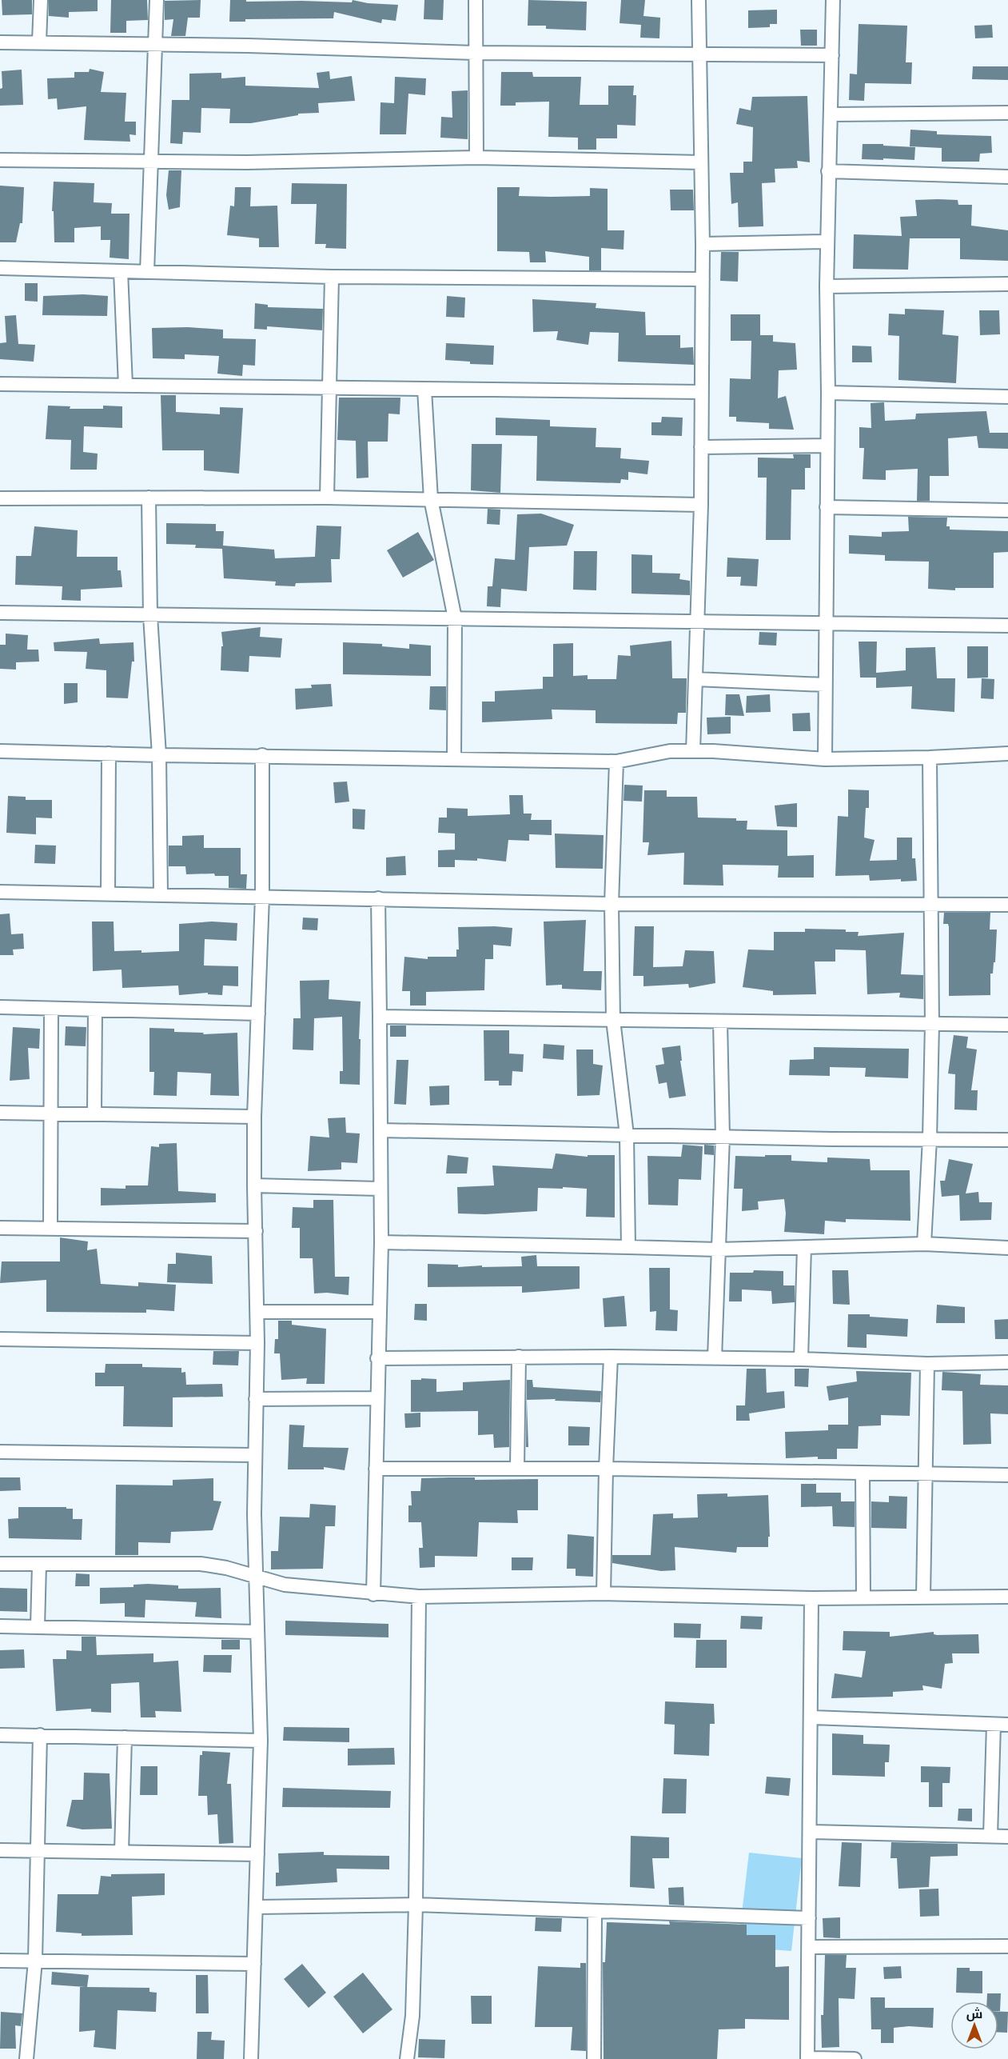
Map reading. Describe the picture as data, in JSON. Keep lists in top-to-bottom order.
{
  "north": "top"
}
